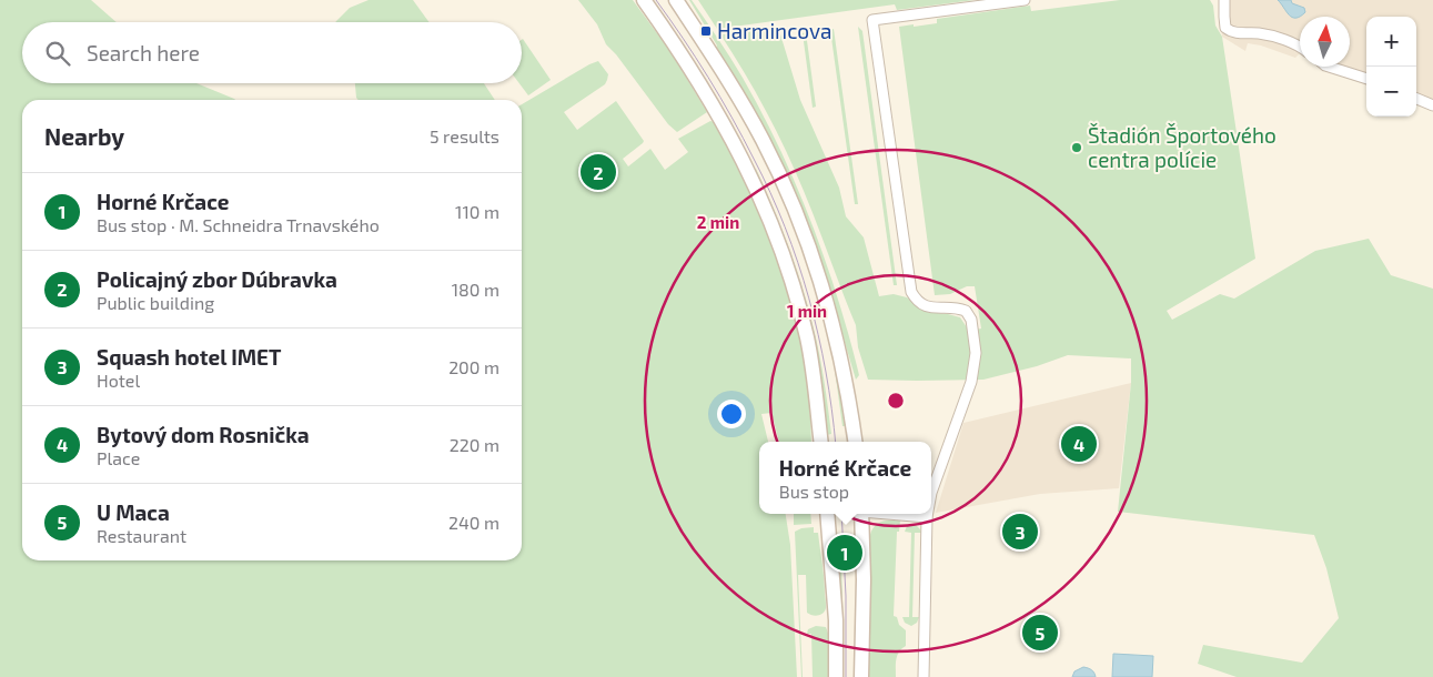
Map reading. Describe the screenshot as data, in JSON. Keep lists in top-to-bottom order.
{
  "places": {
    "transit": ["Harmincova"],
    "other": ["Štadión Športového centra polície"]
  },
  "north": "top",
  "page": {
    "map_buttons": ["+", "−"],
    "search": "Search here",
    "heading": ["Nearby", "5 results"],
    "pins": [
      "2",
      "4",
      "3",
      "1",
      "5"
    ],
    "list": [
      {
        "mark": "1",
        "name": "Horné Krčace",
        "note": "Bus stop · M. Schneidra Trnavského",
        "value": "110 m"
      },
      {
        "mark": "2",
        "name": "Policajný zbor Dúbravka",
        "note": "Public building",
        "value": "180 m"
      },
      {
        "mark": "3",
        "name": "Squash hotel IMET",
        "note": "Hotel",
        "value": "200 m"
      },
      {
        "mark": "4",
        "name": "Bytový dom Rosnička",
        "note": "Place",
        "value": "220 m"
      },
      {
        "mark": "5",
        "name": "U Maca",
        "note": "Restaurant",
        "value": "240 m"
      }
    ],
    "popup": ["Horné Krčace", "Bus stop"]
  },
  "rings": ["2 min", "1 min"]
}
